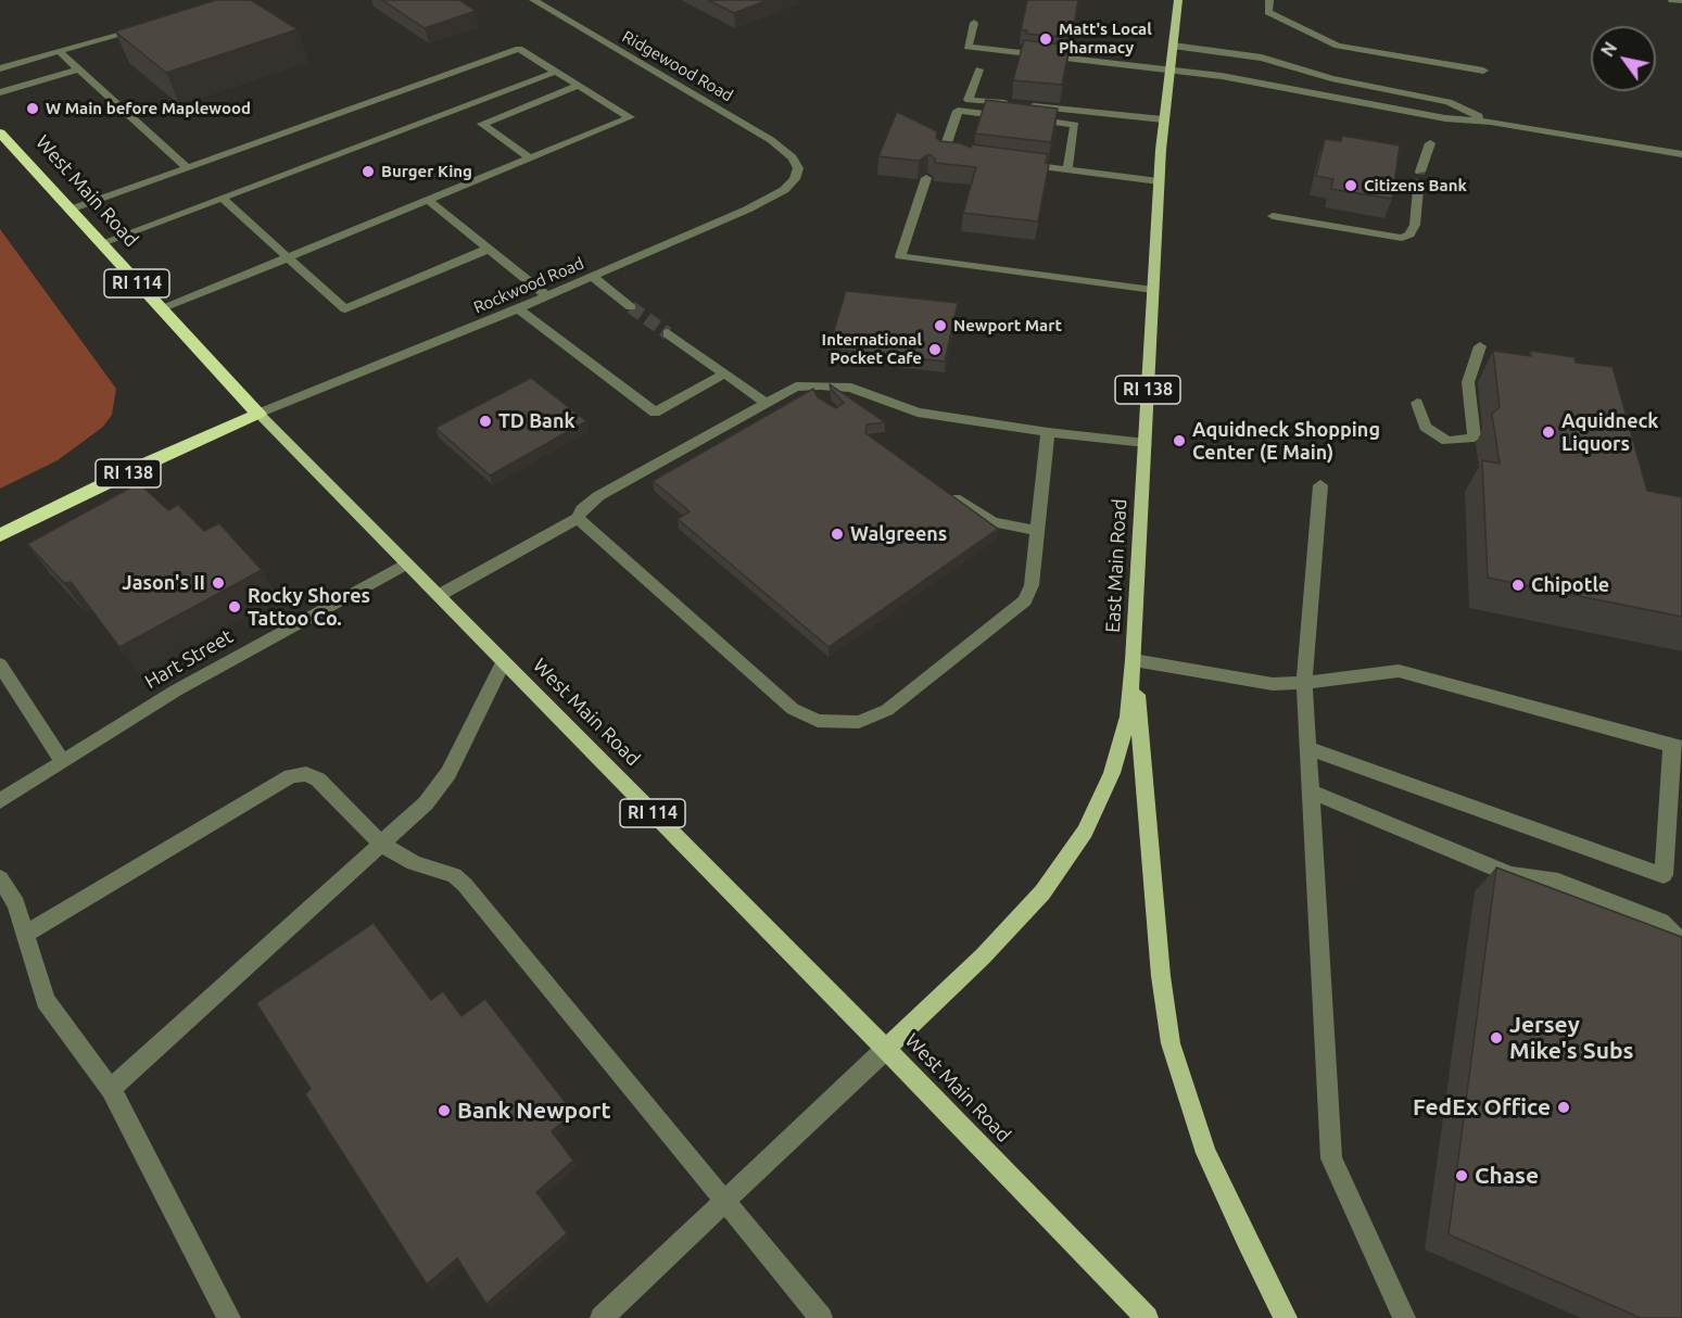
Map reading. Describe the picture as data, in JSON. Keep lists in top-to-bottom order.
{
  "streets": {
    "highway": ["West Main Road", "RI 114", "RI 138"],
    "main road": ["East Main Road"],
    "street": ["Ridgewood Road", "Rockwood Road", "Hart Street"]
  },
  "crossings": [
    ["Ridgewood Road", "Rockwood Road"],
    ["West Main Road", "Rockwood Road"],
    ["West Main Road", "RI 138"],
    ["West Main Road", "East Main Road"],
    ["West Main Road", "Hart Street"],
    ["Rockwood Road", "RI 138"]
  ],
  "places": [
    "Matt's Local Pharmacy",
    "W Main before Maplewood",
    "Burger King",
    "Citizens Bank",
    "Newport Mart",
    "International Pocket Cafe",
    "TD Bank",
    "Aquidneck Liquors",
    "Aquidneck Shopping Center (E Main)",
    "Walgreens",
    "Jason's II",
    "Chipotle",
    "Rocky Shores Tattoo Co.",
    "Jersey Mike's Subs",
    "FedEx Office",
    "Bank Newport",
    "Chase"
  ],
  "north": "top left"
}
